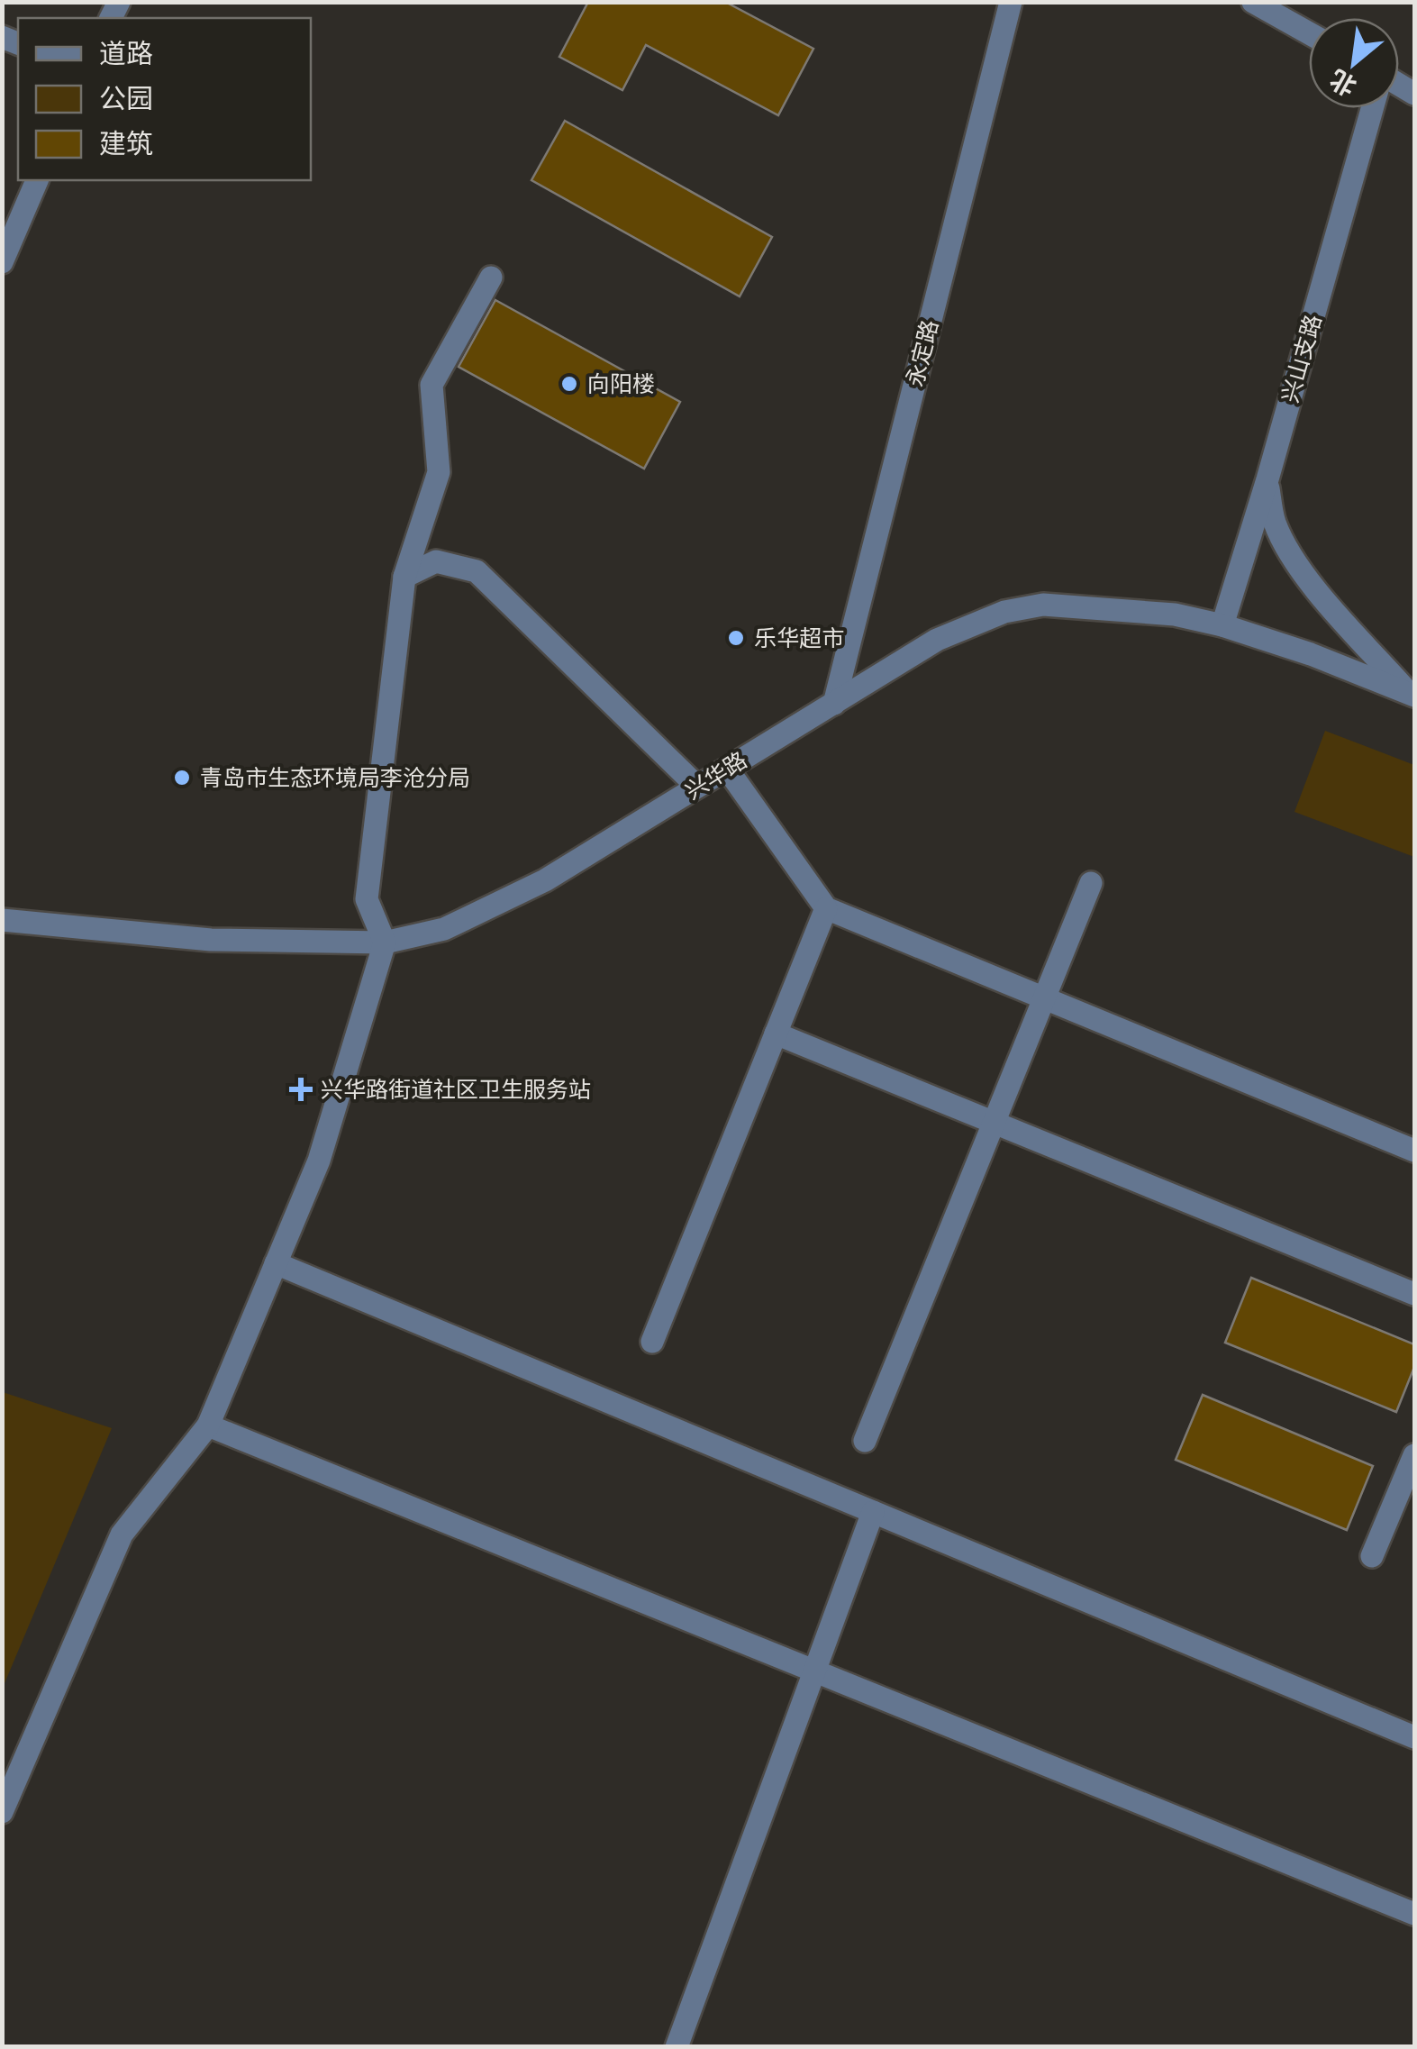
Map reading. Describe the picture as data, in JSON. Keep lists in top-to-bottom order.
{
  "streets": {
    "street": ["永定路", "兴山支路", "兴华路"]
  },
  "crossings": [
    ["永定路", "兴华路"],
    ["兴山支路", "兴华路"]
  ],
  "places": {
    "other": ["向阳楼", "乐华超市", "青岛市生态环境局李沧分局"],
    "health": ["兴华路街道社区卫生服务站"]
  },
  "legend": ["道路", "公园", "建筑"],
  "north": "bottom left"
}
